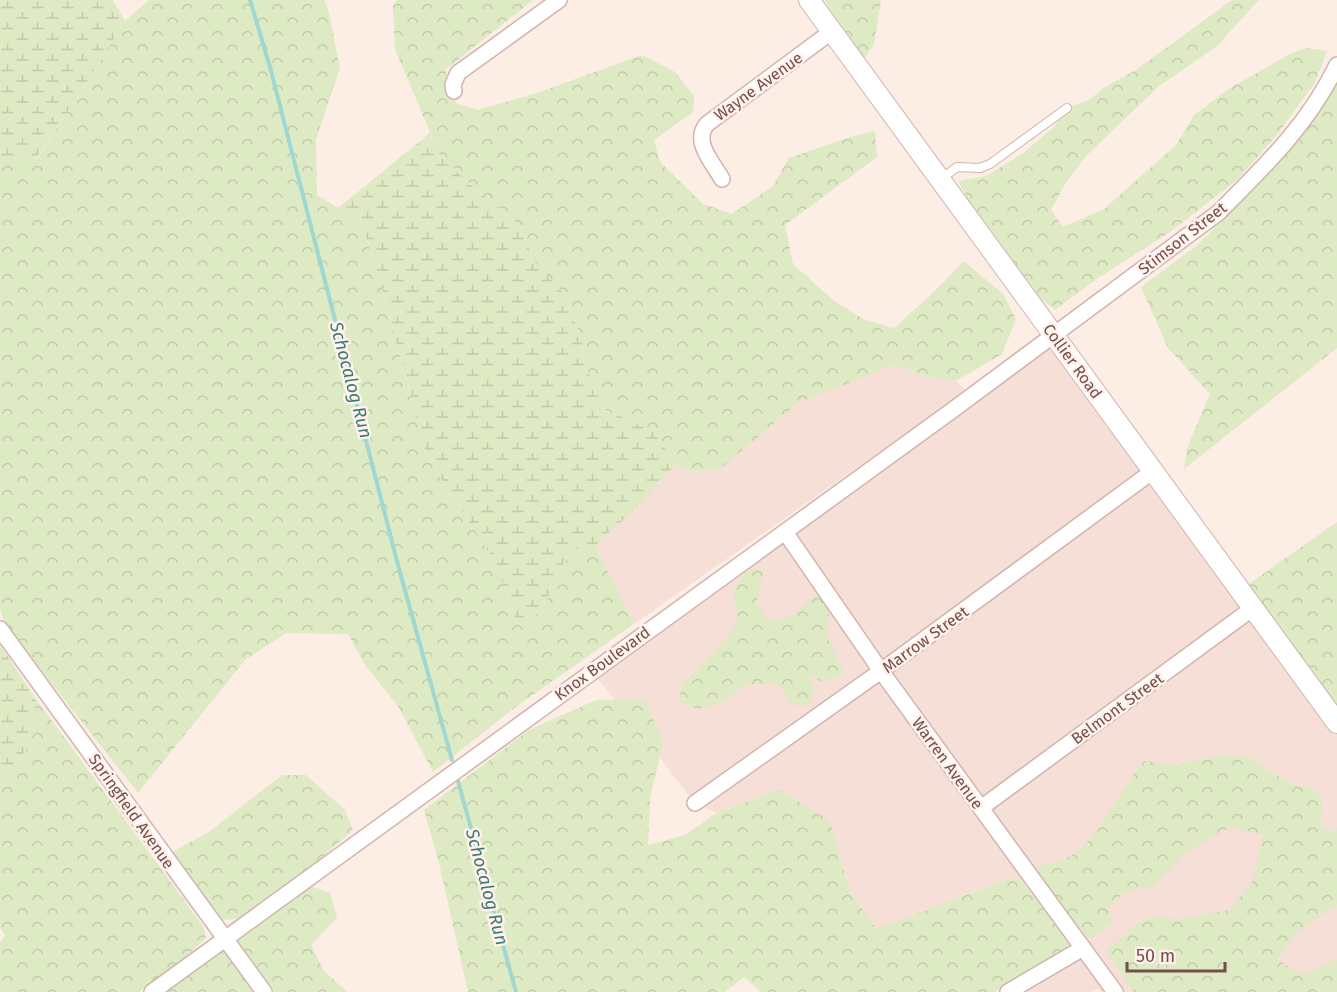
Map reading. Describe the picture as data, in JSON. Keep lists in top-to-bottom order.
{
  "streets": {
    "street": [
      "Wayne Avenue",
      "Stimson Street",
      "Collier Road",
      "Marrow Street",
      "Knox Boulevard",
      "Belmont Street",
      "Warren Avenue",
      "Springfield Avenue"
    ]
  },
  "crossings": [
    ["Wayne Avenue", "Collier Road"],
    ["Stimson Street", "Collier Road"],
    ["Stimson Street", "Knox Boulevard"],
    ["Collier Road", "Marrow Street"],
    ["Collier Road", "Knox Boulevard"],
    ["Collier Road", "Belmont Street"],
    ["Marrow Street", "Warren Avenue"],
    ["Knox Boulevard", "Warren Avenue"],
    ["Knox Boulevard", "Springfield Avenue"],
    ["Belmont Street", "Warren Avenue"]
  ],
  "water": ["Schocalog Run"],
  "scale_bar": "50 m"
}
